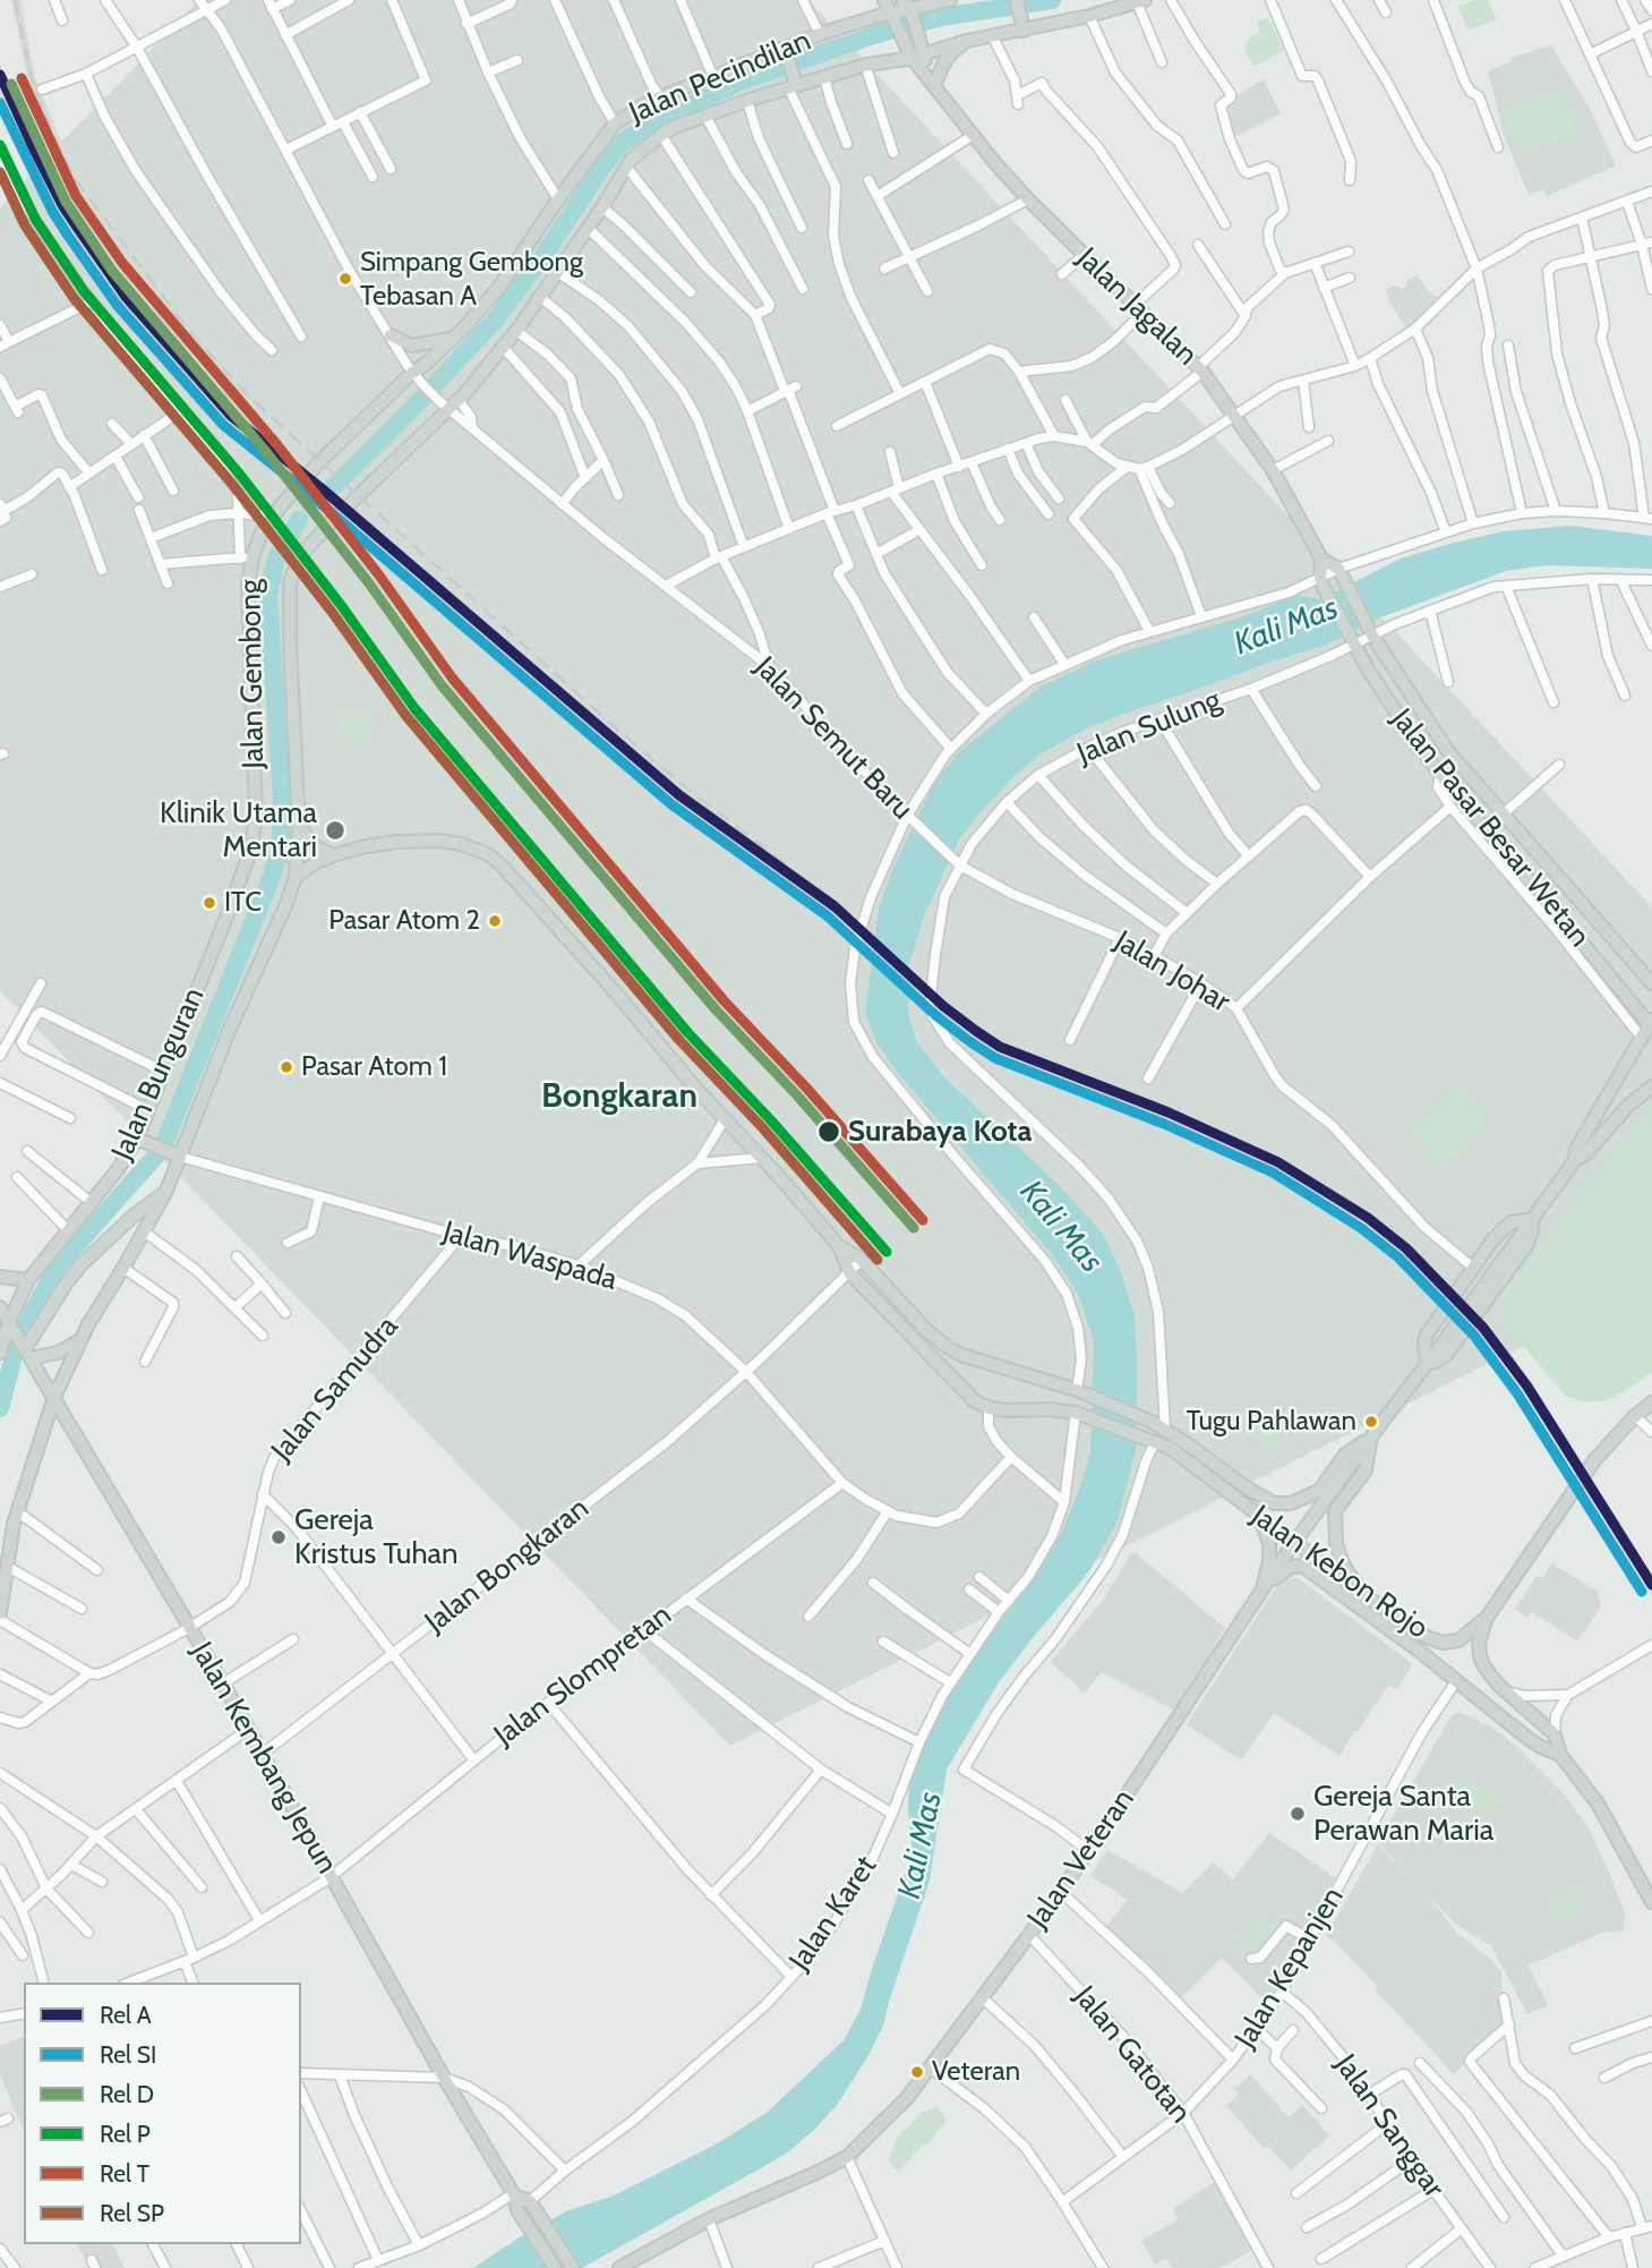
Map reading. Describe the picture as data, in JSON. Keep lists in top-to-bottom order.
{
  "streets": {
    "main road": [
      "Jalan Pecindilan",
      "Jalan Jagalan",
      "Jalan Gembong",
      "Jalan Pasar Besar Wetan",
      "Jalan Bunguran",
      "Jalan Kebon Rojo",
      "Jalan Kembang Jepun",
      "Jalan Veteran"
    ],
    "street": [
      "Jalan Sulung",
      "Jalan Semut Baru",
      "Jalan Johar",
      "Jalan Waspada",
      "Jalan Samudra",
      "Jalan Bongkaran",
      "Jalan Slompretan",
      "Jalan Karet",
      "Jalan Kepanjen",
      "Jalan Gatotan",
      "Jalan Sanggar"
    ]
  },
  "crossings": [
    ["Jalan Pecindilan", "Jalan Gembong"],
    ["Jalan Pecindilan", "Jalan Semut Baru"],
    ["Jalan Jagalan", "Jalan Gembong"],
    ["Jalan Gembong", "Jalan Semut Baru"],
    ["Jalan Gembong", "Jalan Bunguran"],
    ["Jalan Sulung", "Jalan Semut Baru"],
    ["Jalan Sulung", "Jalan Pasar Besar Wetan"],
    ["Jalan Sulung", "Jalan Johar"],
    ["Jalan Sulung", "Jalan Kebon Rojo"],
    ["Jalan Semut Baru", "Jalan Johar"],
    ["Jalan Bunguran", "Jalan Waspada"],
    ["Jalan Bunguran", "Jalan Kembang Jepun"],
    ["Jalan Waspada", "Jalan Samudra"],
    ["Jalan Waspada", "Jalan Bongkaran"],
    ["Jalan Waspada", "Jalan Slompretan"],
    ["Jalan Samudra", "Jalan Kembang Jepun"],
    ["Jalan Bongkaran", "Jalan Kembang Jepun"],
    ["Jalan Kebon Rojo", "Jalan Veteran"],
    ["Jalan Kebon Rojo", "Jalan Karet"],
    ["Jalan Kebon Rojo", "Jalan Kepanjen"],
    ["Jalan Slompretan", "Jalan Kembang Jepun"],
    ["Jalan Veteran", "Jalan Gatotan"],
    ["Jalan Kepanjen", "Jalan Gatotan"],
    ["Jalan Kepanjen", "Jalan Sanggar"]
  ],
  "districts": ["Bongkaran"],
  "water": ["Kali Mas"],
  "places": [
    "Simpang Gembong Tebasan A",
    "Klinik Utama Mentari",
    "ITC",
    "Pasar Atom 2",
    "Pasar Atom 1",
    "Surabaya Kota",
    "Tugu Pahlawan",
    "Gereja Kristus Tuhan",
    "Gereja Santa Perawan Maria",
    "Veteran"
  ],
  "lines": [
    "rail line A",
    "rail line T",
    "rail line D",
    "rail line SI",
    "rail line P",
    "rail line SP"
  ],
  "legend": [
    "Rel A",
    "Rel SI",
    "Rel D",
    "Rel P",
    "Rel T",
    "Rel SP"
  ]
}
